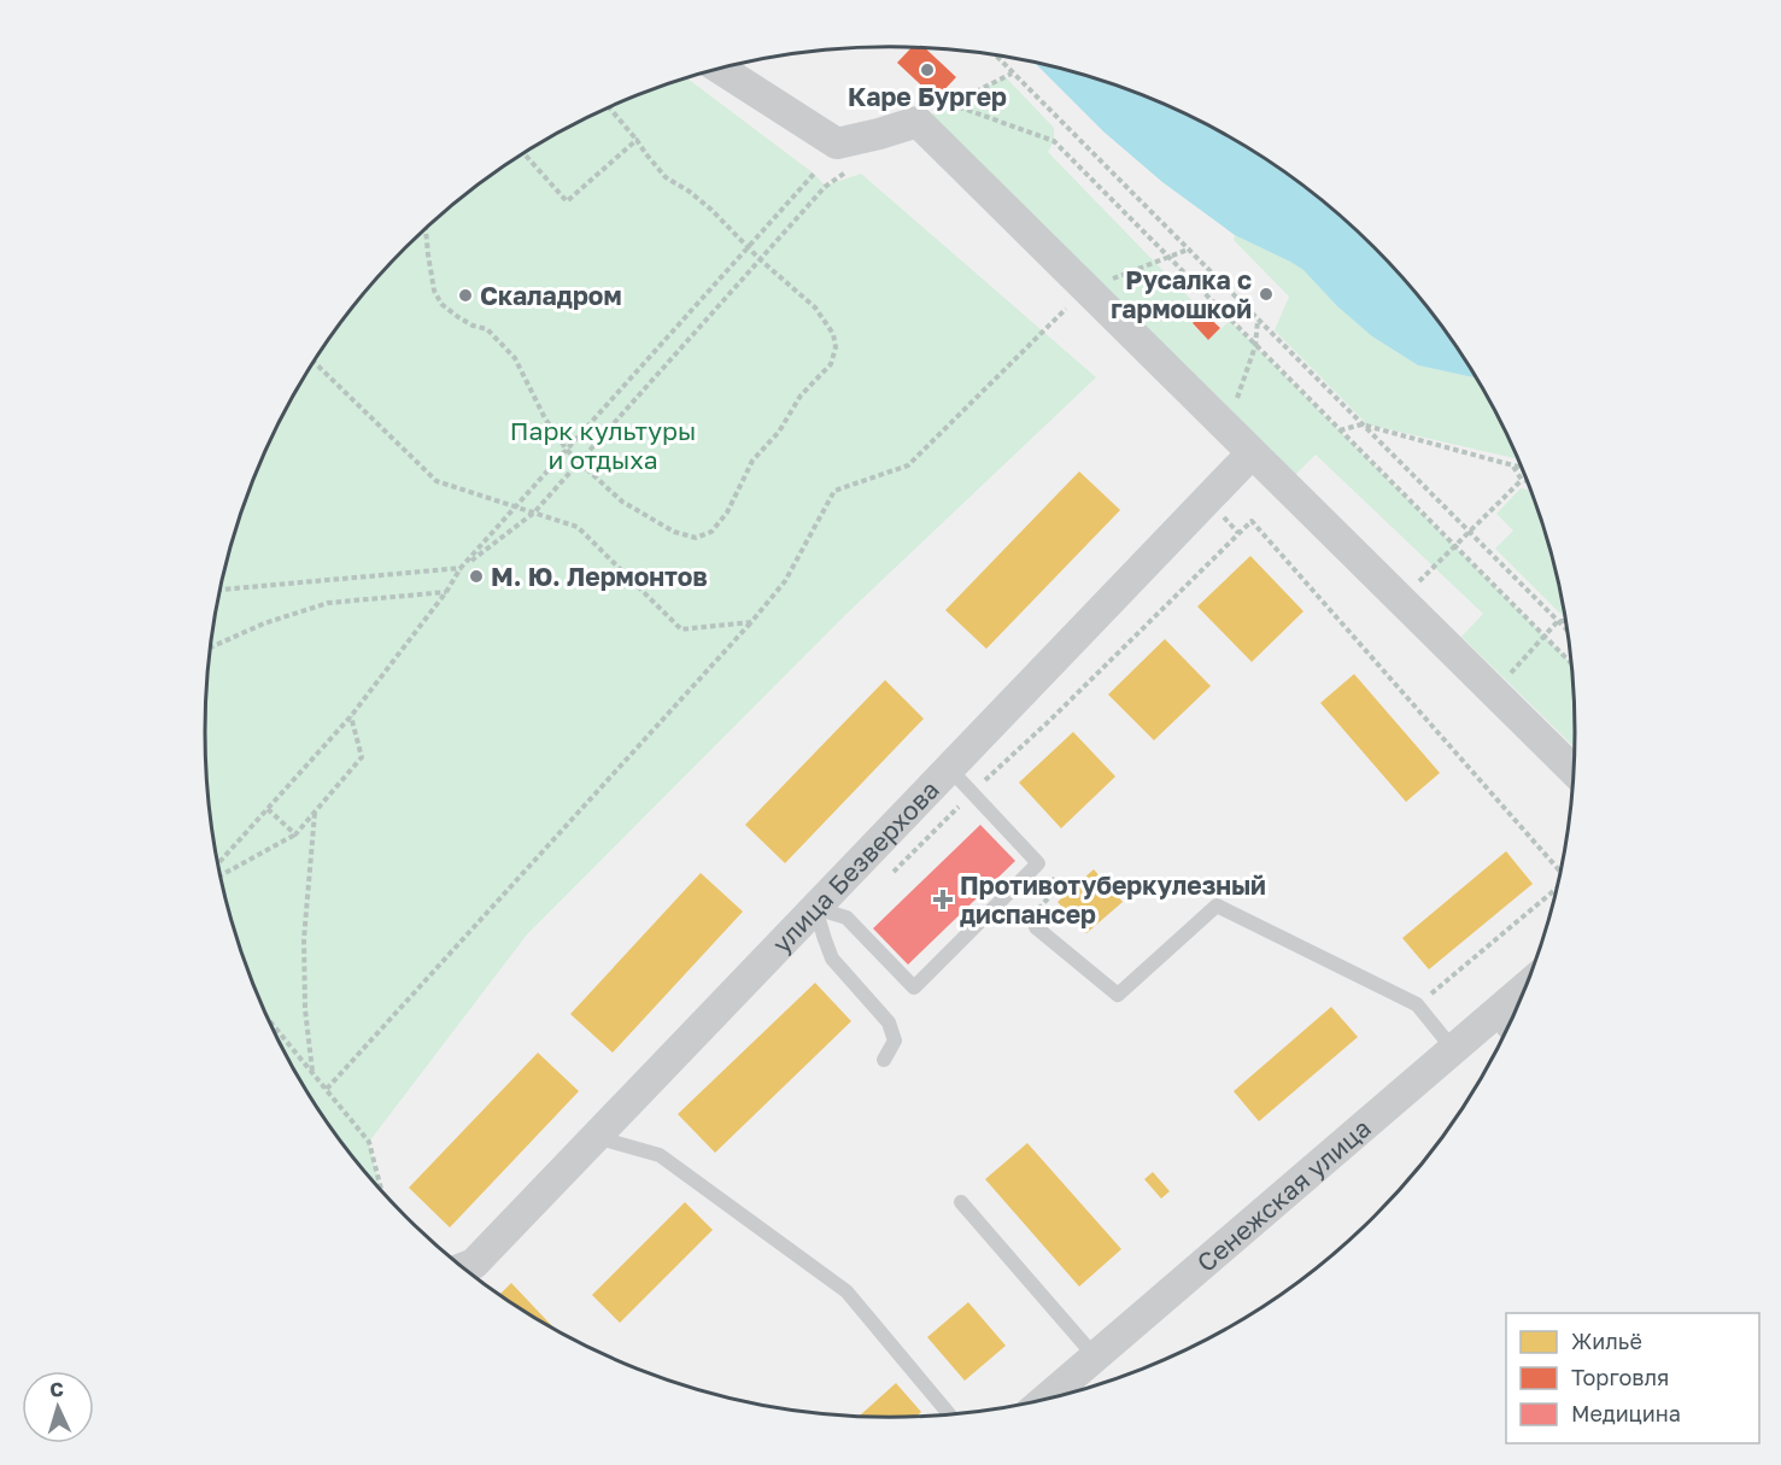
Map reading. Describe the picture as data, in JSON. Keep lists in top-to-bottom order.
{
  "streets": {
    "street": ["улица Безверхова", "Сенежская улица"]
  },
  "parks": ["Парк культуры и отдыха"],
  "places": {
    "other": [
      "Каре Бургер",
      "Русалка с гармошкой",
      "Скаладром",
      "М. Ю. Лермонтов"
    ],
    "health": ["Противотуберкулезный диспансер"]
  },
  "legend": ["Жильё", "Торговля", "Медицина"],
  "north": "top"
}
